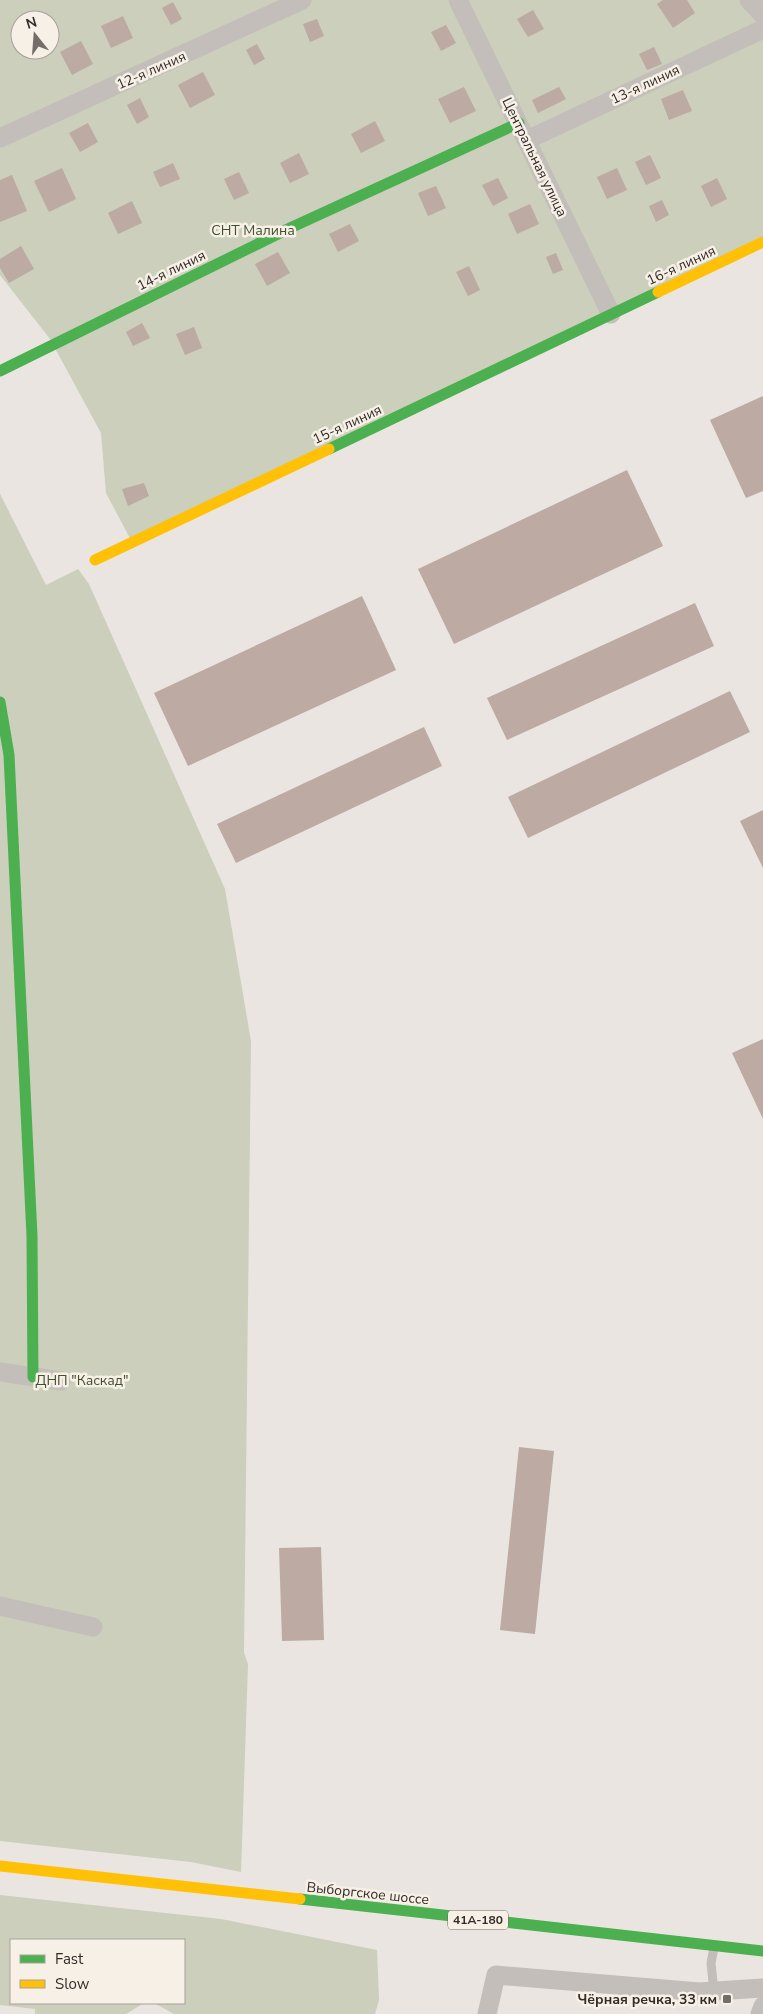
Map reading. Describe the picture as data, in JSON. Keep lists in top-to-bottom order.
{
  "streets": {
    "street": [
      "12-я линия",
      "13-я линия",
      "Центральная улица",
      "16-я линия",
      "14-я линия",
      "15-я линия",
      "Выборгское шоссе",
      "41А-180"
    ]
  },
  "crossings": [
    ["13-я линия", "Центральная улица"],
    ["Центральная улица", "16-я линия"],
    ["Центральная улица", "14-я линия"],
    ["Центральная улица", "15-я линия"],
    ["16-я линия", "15-я линия"]
  ],
  "parks": ["СНТ Малина", "ДНП \"Каскад\""],
  "places": {
    "transit": ["Чёрная речка, 33 км"]
  },
  "legend": ["Fast", "Slow"],
  "north": "top"
}
